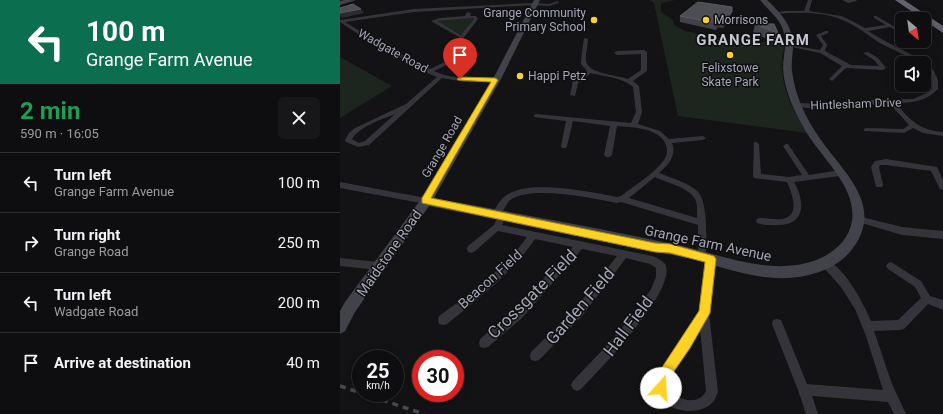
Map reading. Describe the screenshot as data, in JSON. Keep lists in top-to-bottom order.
{
  "streets": {
    "street": [
      "Wadgate Road",
      "Hintlesham Drive",
      "Grange Road",
      "Grange Farm Avenue",
      "Maidstone Road",
      "Beacon Field",
      "Crossgate Field",
      "Garden Field",
      "Hall Field"
    ]
  },
  "crossings": [
    ["Wadgate Road", "Grange Road"],
    ["Hintlesham Drive", "Grange Farm Avenue"],
    ["Grange Road", "Grange Farm Avenue"],
    ["Grange Road", "Maidstone Road"],
    ["Grange Farm Avenue", "Maidstone Road"],
    ["Grange Farm Avenue", "Beacon Field"],
    ["Grange Farm Avenue", "Crossgate Field"],
    ["Grange Farm Avenue", "Garden Field"],
    ["Grange Farm Avenue", "Hall Field"]
  ],
  "districts": ["GRANGE FARM"],
  "places": [
    "Grange Community Primary School",
    "Morrisons",
    "Felixstowe Skate Park",
    "Happi Petz"
  ],
  "north": "bottom right",
  "page": {
    "turn": ["100 m", "Grange Farm Avenue"],
    "heading": ["2 min", "590 m · 16:05"],
    "list": [
      {
        "name": "Turn left",
        "note": "Grange Farm Avenue",
        "value": "100 m"
      },
      {
        "name": "Turn right",
        "note": "Grange Road",
        "value": "250 m"
      },
      {
        "name": "Turn left",
        "note": "Wadgate Road",
        "value": "200 m"
      },
      {
        "name": "Arrive at destination",
        "value": "40 m"
      }
    ],
    "speed": "25 km/h",
    "limit": "30"
  }
}
